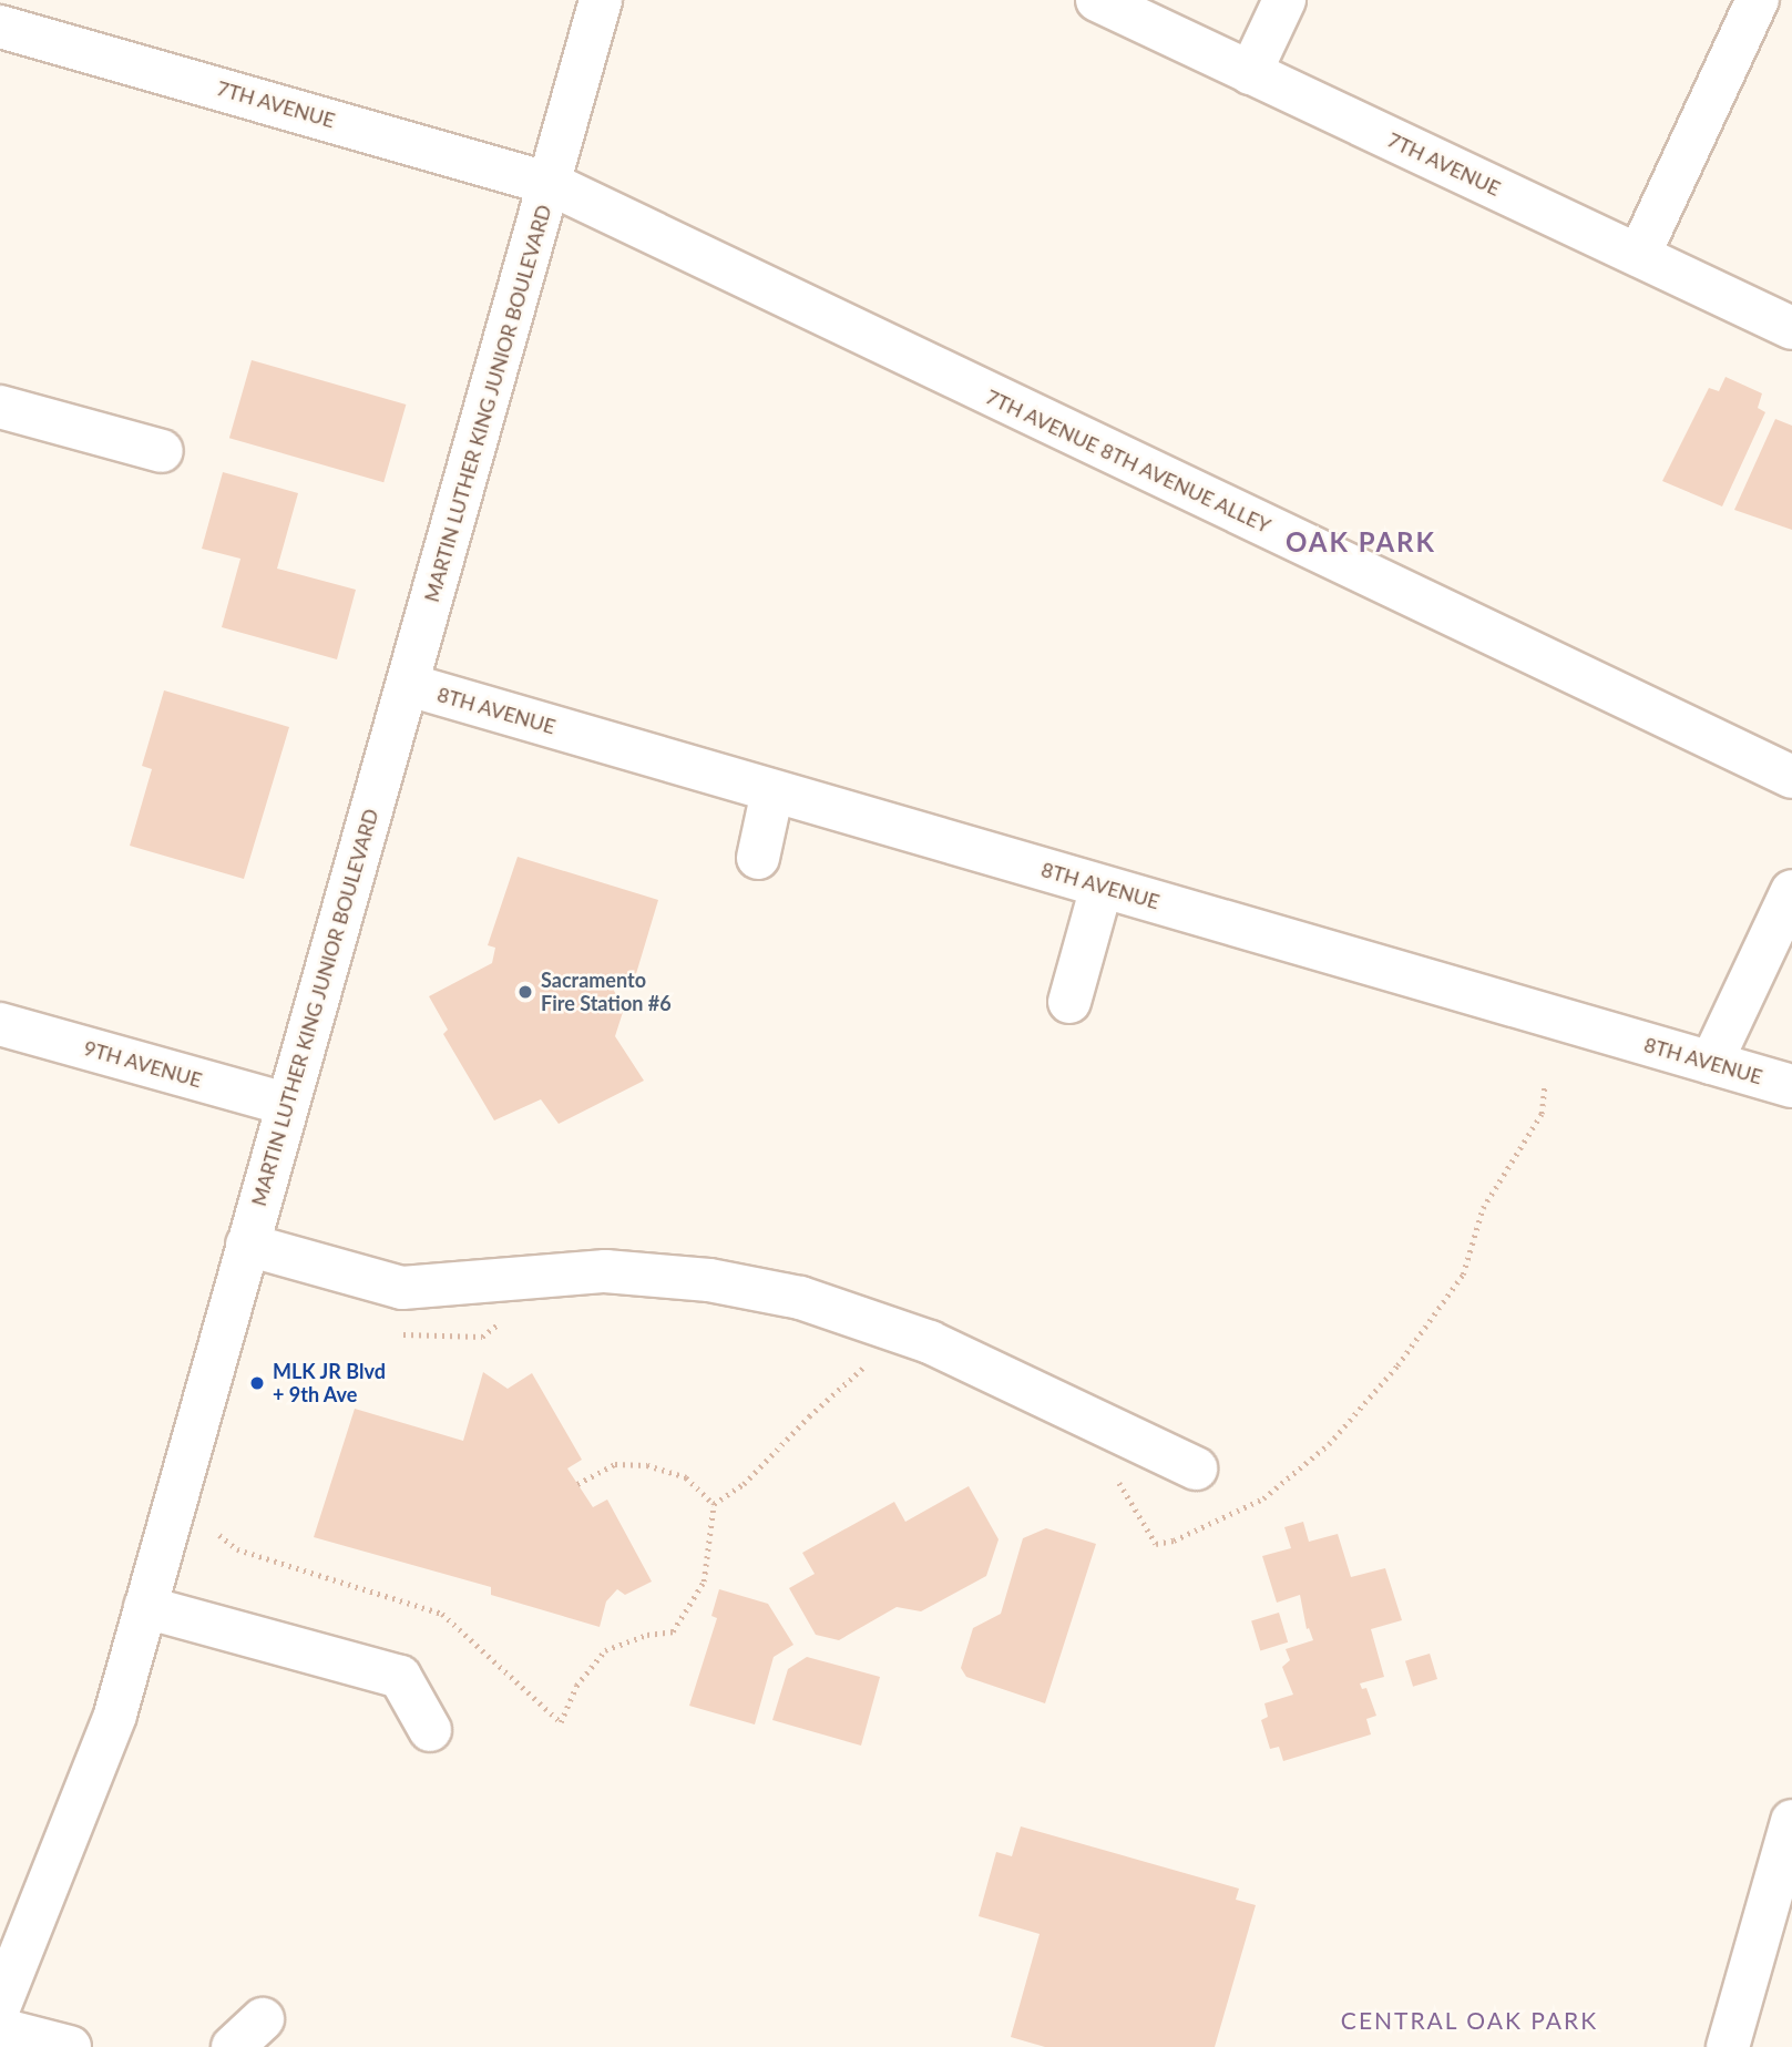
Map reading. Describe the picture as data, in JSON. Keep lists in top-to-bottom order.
{
  "streets": {
    "street": [
      "7TH AVENUE",
      "MARTIN LUTHER KING JUNIOR BOULEVARD",
      "7TH AVENUE 8TH AVENUE ALLEY",
      "8TH AVENUE",
      "9TH AVENUE"
    ]
  },
  "crossings": [
    ["7TH AVENUE", "MARTIN LUTHER KING JUNIOR BOULEVARD"],
    ["7TH AVENUE", "7TH AVENUE 8TH AVENUE ALLEY"],
    ["MARTIN LUTHER KING JUNIOR BOULEVARD", "7TH AVENUE 8TH AVENUE ALLEY"],
    ["MARTIN LUTHER KING JUNIOR BOULEVARD", "8TH AVENUE"],
    ["MARTIN LUTHER KING JUNIOR BOULEVARD", "9TH AVENUE"]
  ],
  "districts": ["OAK PARK", "CENTRAL OAK PARK"],
  "places": ["Sacramento Fire Station #6", "MLK JR Blvd + 9th Ave"]
}
